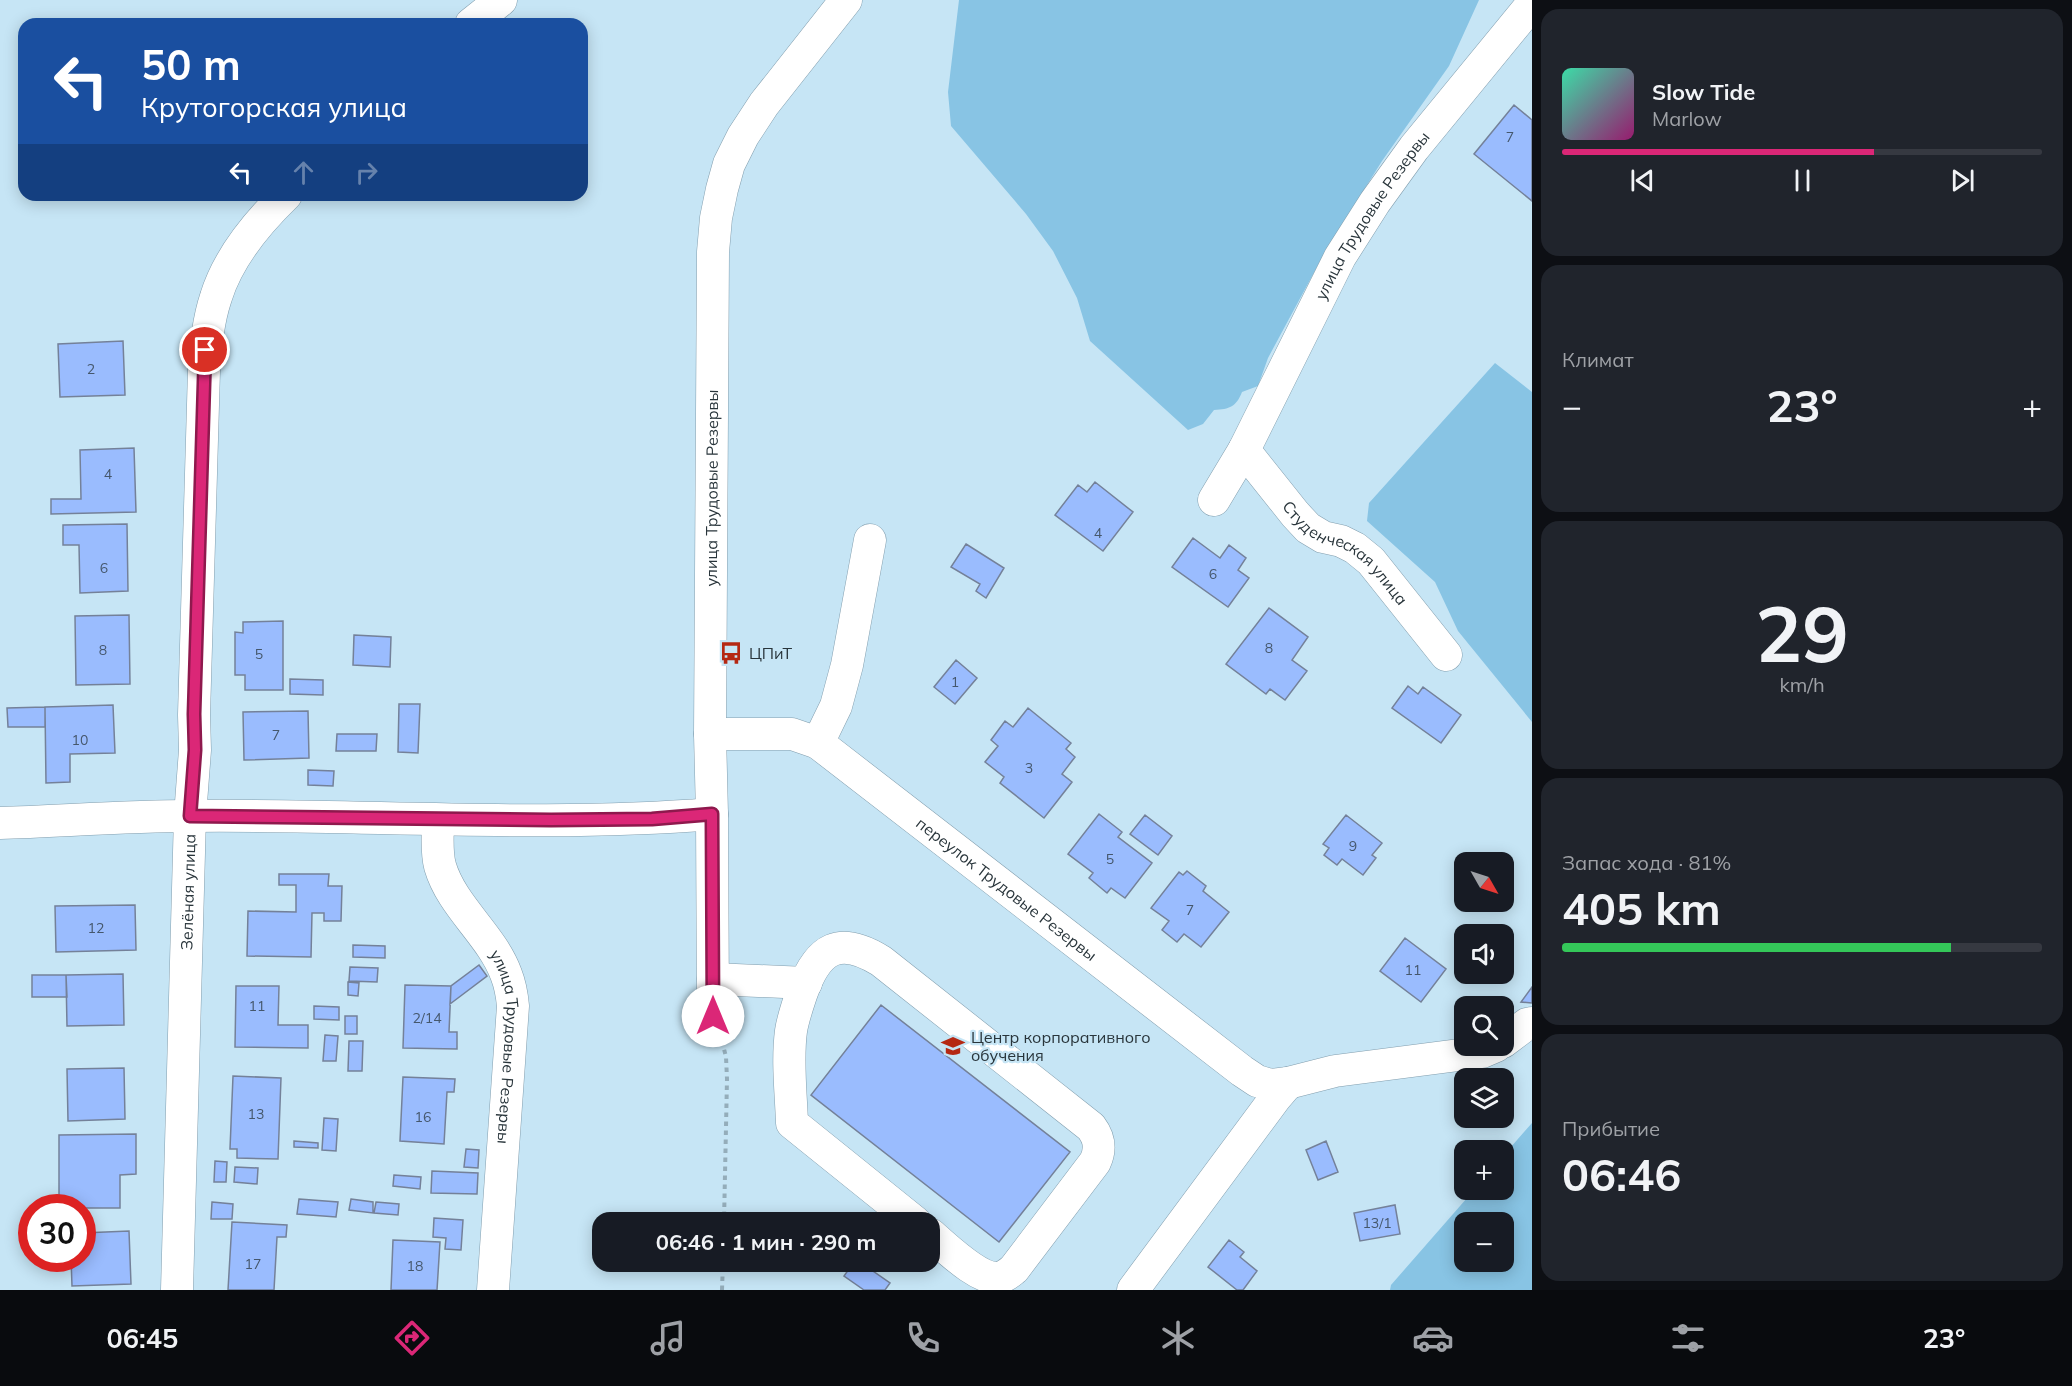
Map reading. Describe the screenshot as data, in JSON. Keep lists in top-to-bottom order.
{
  "streets": {
    "street": [
      "улица Трудовые Резервы",
      "Студенческая улица",
      "переулок Трудовые Резервы",
      "Зелёная улица"
    ]
  },
  "crossings": [
    ["улица Трудовые Резервы", "Студенческая улица"],
    ["улица Трудовые Резервы", "переулок Трудовые Резервы"]
  ],
  "places": {
    "bus stop": ["ЦПиТ"],
    "school or university": ["Центр корпоративного обучения"]
  },
  "house_numbers": [
    "7",
    "2",
    "4",
    "4",
    "6",
    "6",
    "8",
    "8",
    "5",
    "1",
    "7",
    "10",
    "3",
    "9",
    "5",
    "7",
    "12",
    "11",
    "11",
    "2/14",
    "13",
    "16",
    "13/1",
    "17",
    "18"
  ],
  "north": "bottom right",
  "page": {
    "turn": ["50 m", "Крутогорская улица"],
    "song": ["Slow Tide", "Marlow"],
    "tile": [
      "Климат",
      ["29", "km/h"],
      ["Запас хода · 81%", "405 km"],
      ["Прибытие", "06:46"]
    ],
    "heat": ["−", "23°", "+"],
    "map_buttons": ["+", "−"],
    "limit": "30",
    "trip": "06:46 · 1 мин · 290 m",
    "tabs": ["06:45", "23°"]
  }
}
